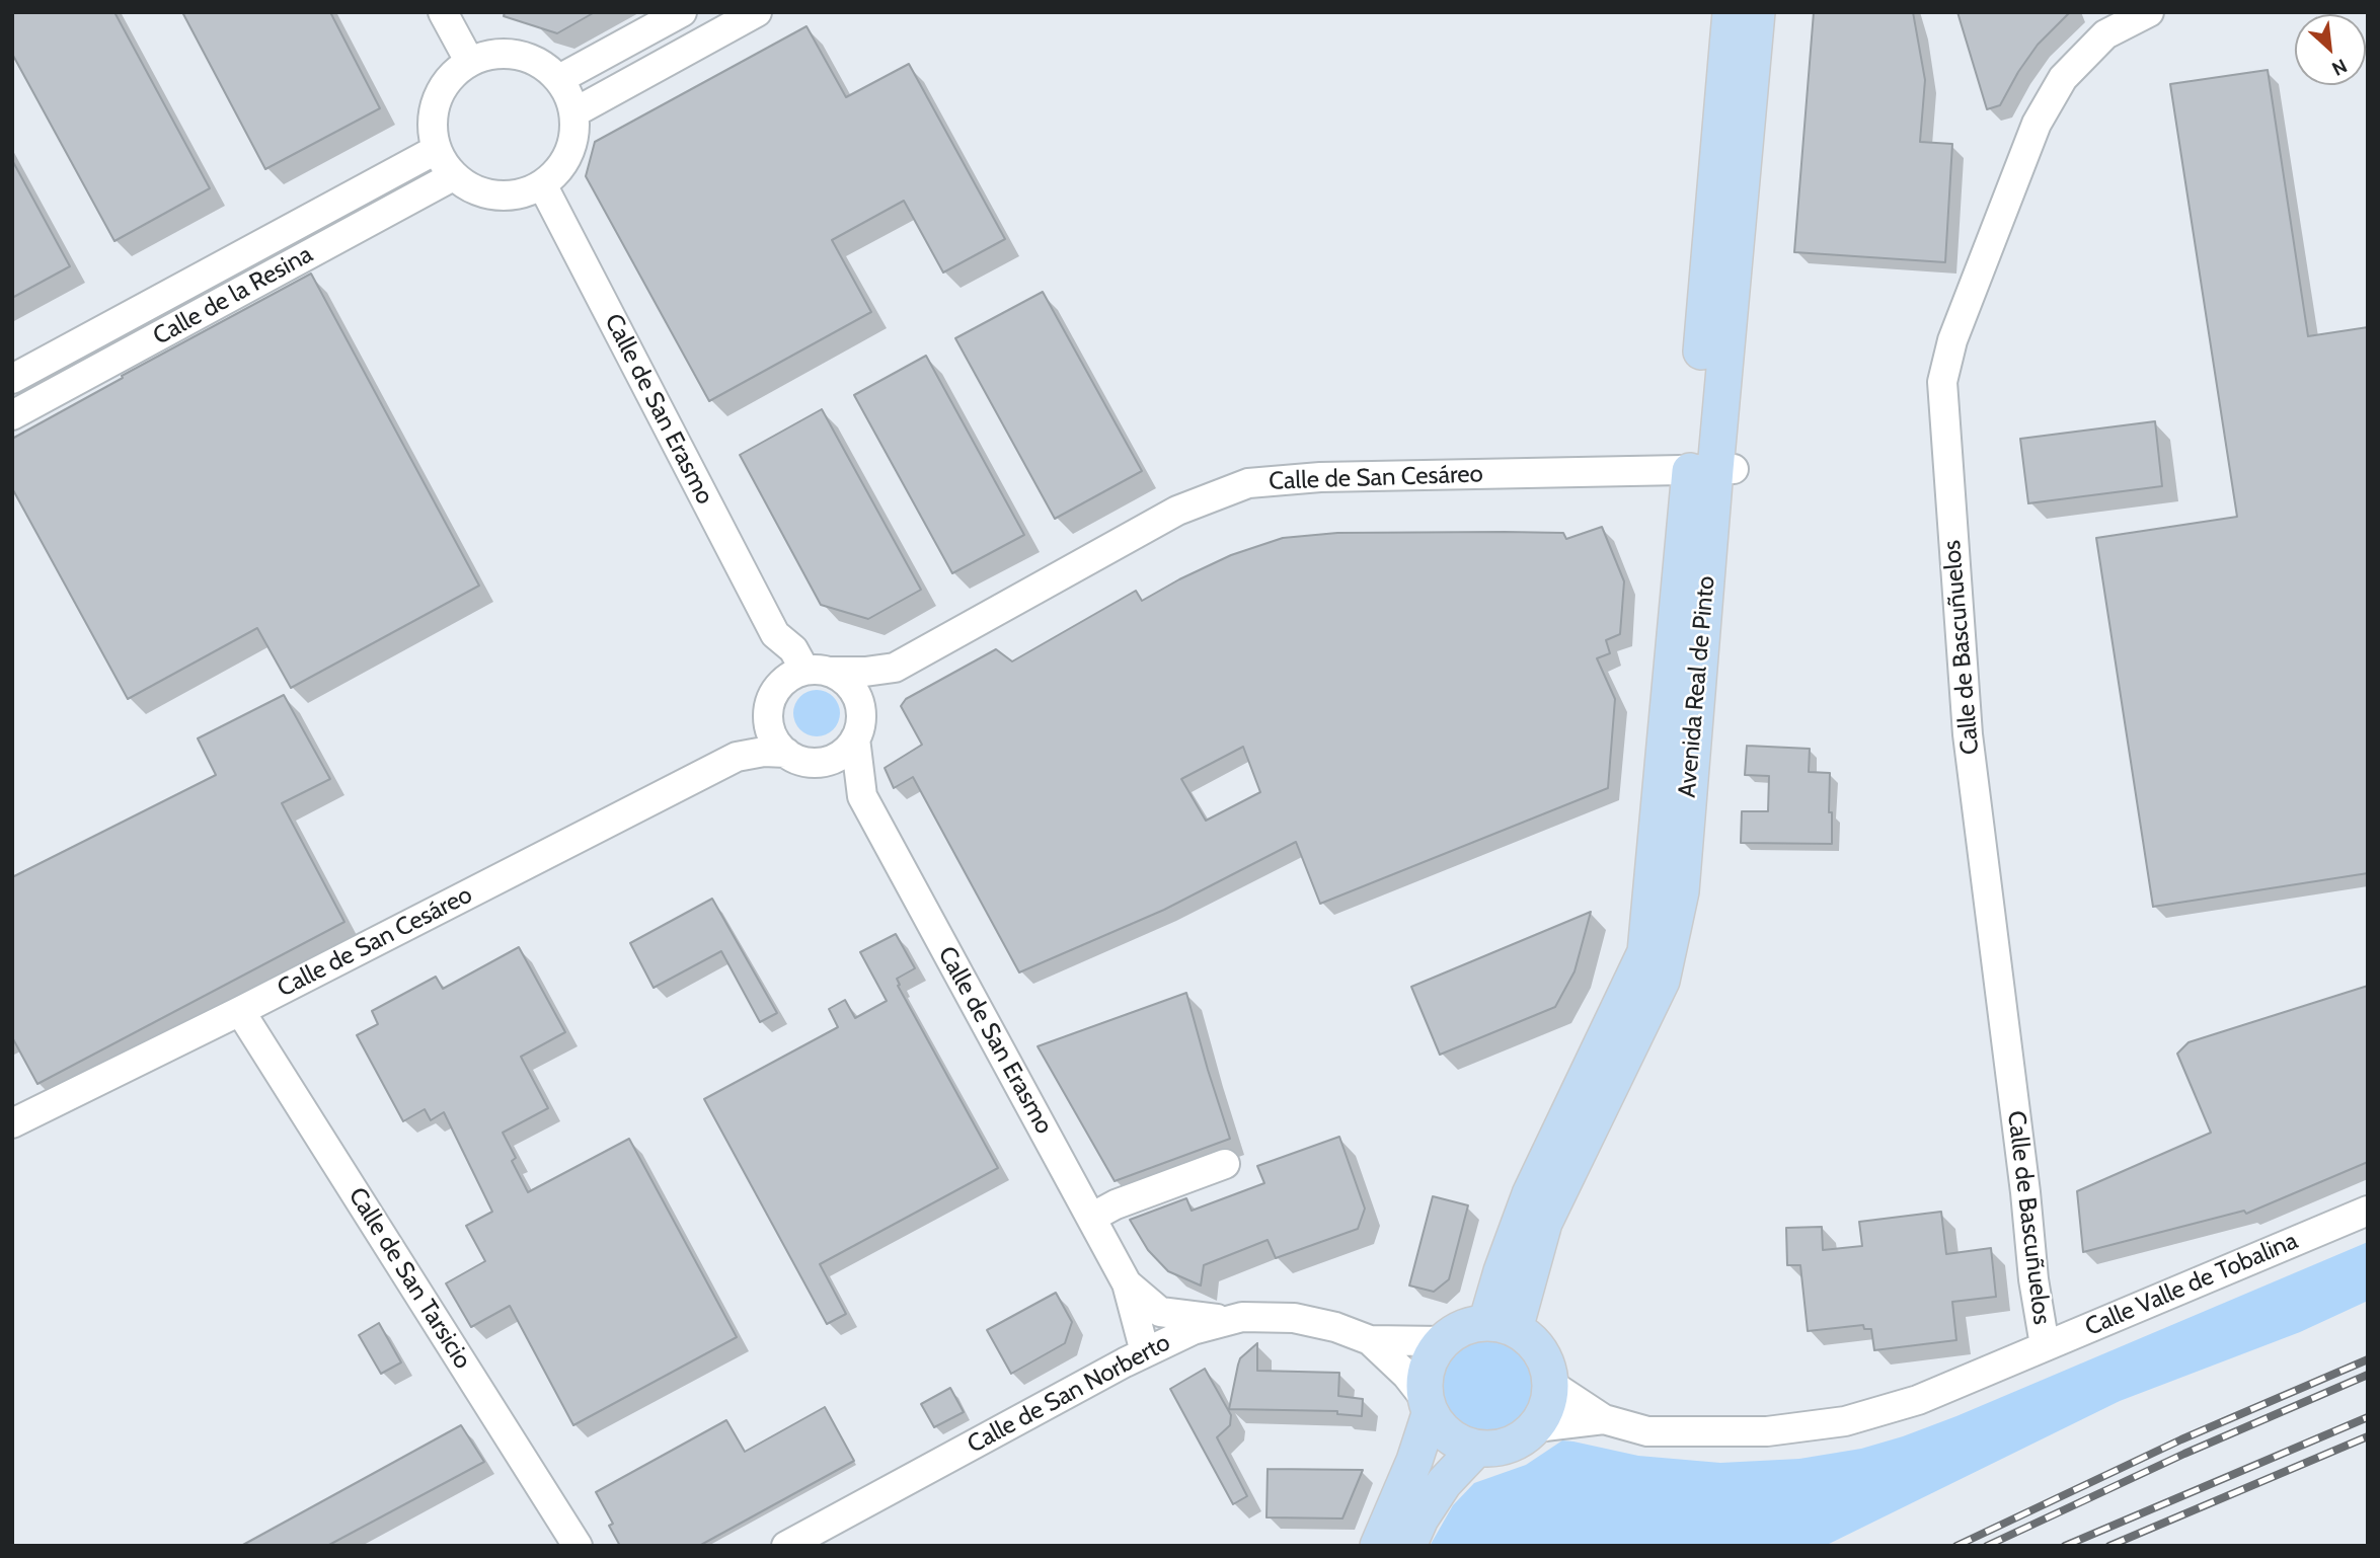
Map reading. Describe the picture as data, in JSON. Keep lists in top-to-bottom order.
{
  "streets": {
    "main road": ["Avenida Real de Pinto"],
    "street": [
      "Calle de la Resina",
      "Calle de San Erasmo",
      "Calle de San Cesáreo",
      "Calle de Bascuñuelos",
      "Calle de San Tarsicio",
      "Calle Valle de Tobalina",
      "Calle de San Norberto"
    ]
  },
  "crossings": [
    ["Calle de la Resina", "Calle de San Erasmo"],
    ["Calle de San Erasmo", "Calle de San Cesáreo"],
    ["Calle de San Erasmo", "Calle de San Norberto"],
    ["Calle de San Cesáreo", "Avenida Real de Pinto"],
    ["Calle de San Cesáreo", "Calle de San Tarsicio"],
    ["Calle de Bascuñuelos", "Calle Valle de Tobalina"],
    ["Avenida Real de Pinto", "Calle Valle de Tobalina"],
    ["Avenida Real de Pinto", "Calle de San Norberto"],
    ["Calle Valle de Tobalina", "Calle de San Norberto"]
  ],
  "north": "bottom right"
}
